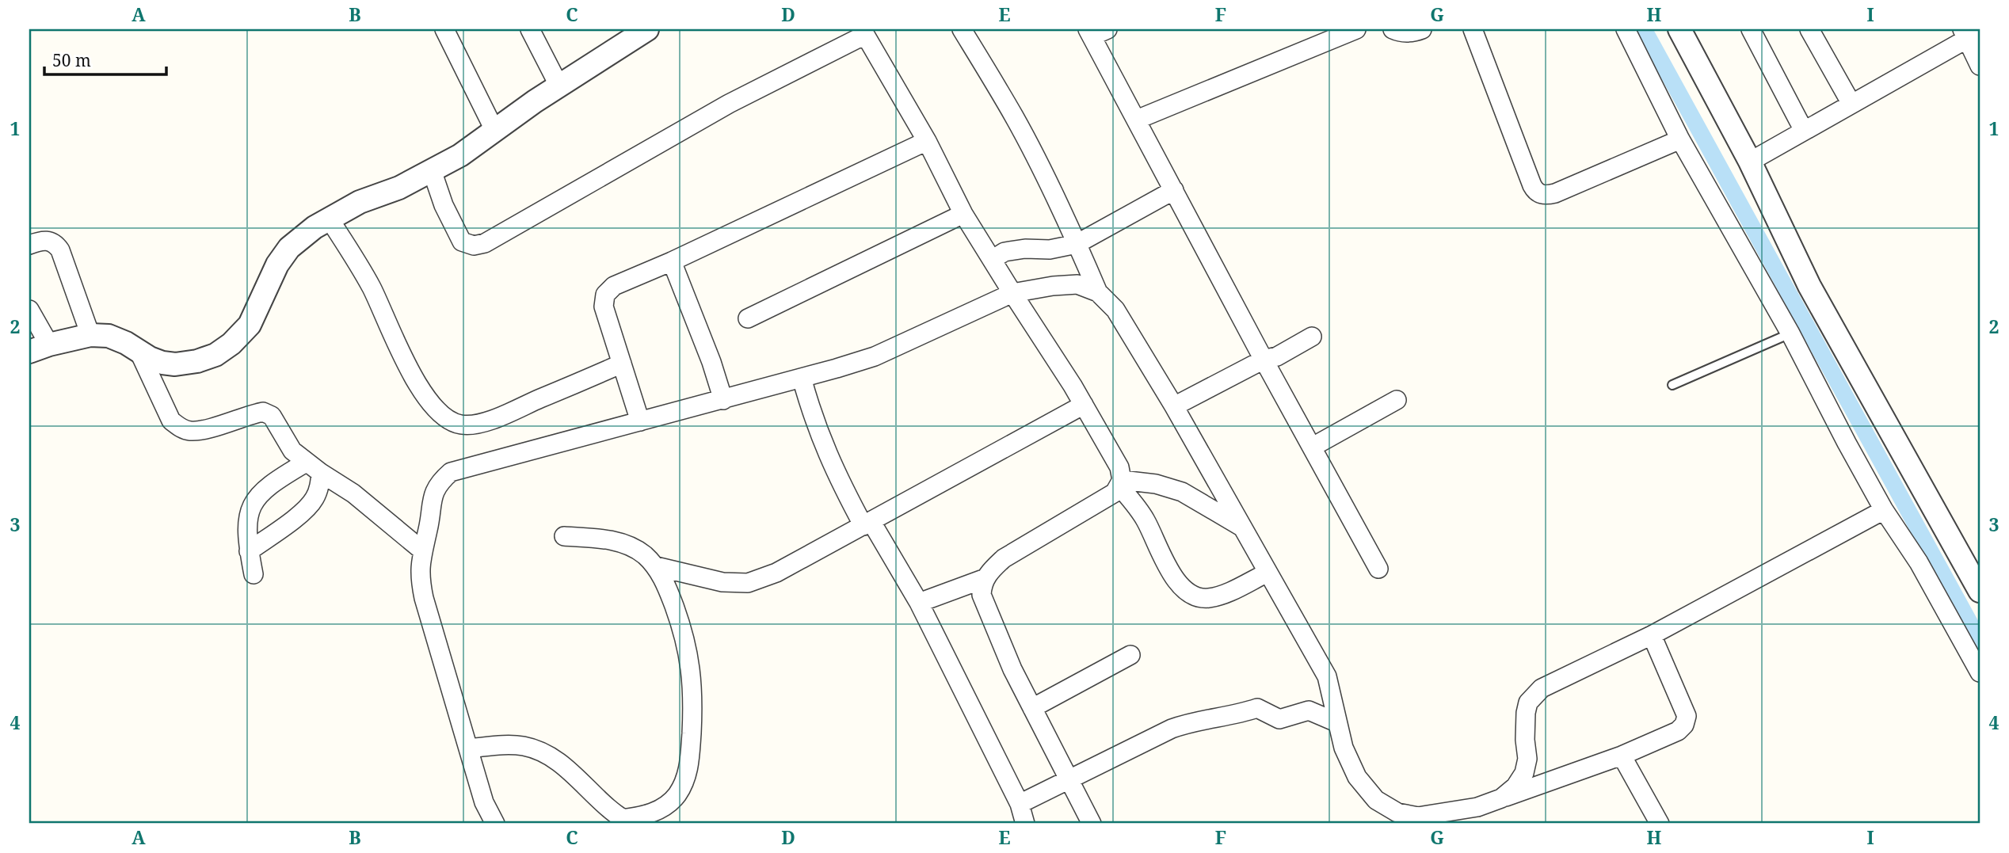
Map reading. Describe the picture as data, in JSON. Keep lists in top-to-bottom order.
{
  "scale_bar": "50 m",
  "grid": {
    "columns": [
      "A",
      "B",
      "C",
      "D",
      "E",
      "F",
      "G",
      "H",
      "I"
    ],
    "rows": [
      "1",
      "2",
      "3",
      "4"
    ]
  }
}
